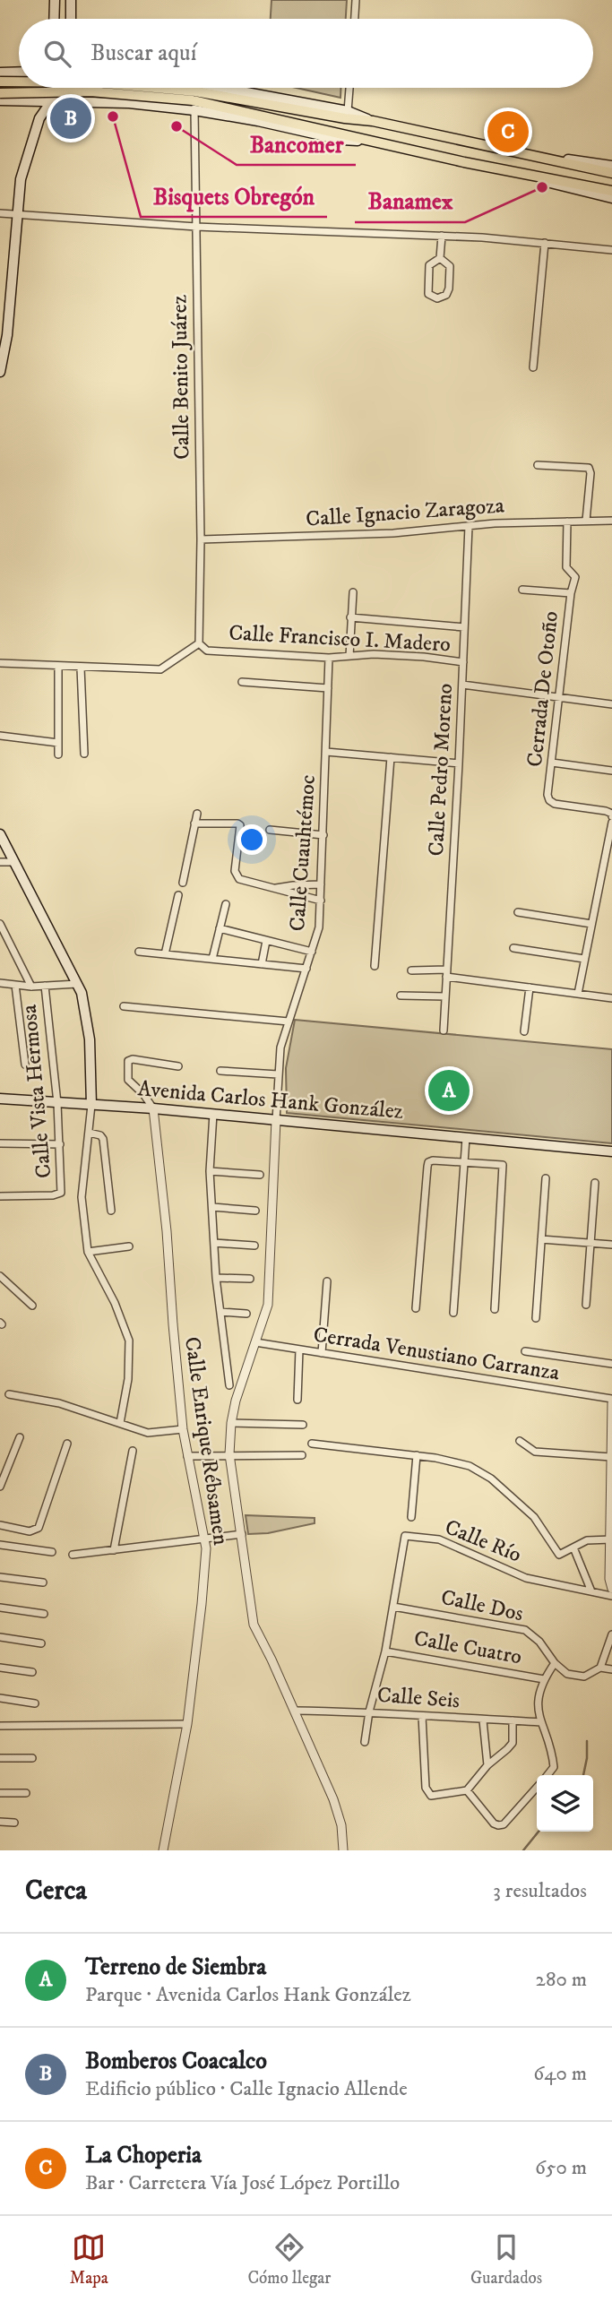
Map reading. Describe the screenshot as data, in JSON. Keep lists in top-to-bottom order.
{
  "streets": {
    "main road": ["Avenida Carlos Hank González"],
    "street": [
      "Calle Benito Juárez",
      "Calle Ignacio Zaragoza",
      "Calle Francisco I. Madero",
      "Cerrada De Otoño",
      "Calle Pedro Moreno",
      "Calle Cuauhtémoc",
      "Calle Vista Hermosa",
      "Cerrada Venustiano Carranza",
      "Calle Enrique Rébsamen",
      "Calle Río",
      "Calle Dos",
      "Calle Cuatro",
      "Calle Seis"
    ]
  },
  "crossings": [
    ["Calle Benito Juárez", "Calle Ignacio Zaragoza"],
    ["Calle Benito Juárez", "Calle Francisco I. Madero"],
    ["Calle Ignacio Zaragoza", "Cerrada De Otoño"],
    ["Calle Ignacio Zaragoza", "Calle Pedro Moreno"],
    ["Calle Francisco I. Madero", "Cerrada De Otoño"],
    ["Calle Francisco I. Madero", "Calle Pedro Moreno"],
    ["Calle Francisco I. Madero", "Calle Cuauhtémoc"],
    ["Calle Cuauhtémoc", "Avenida Carlos Hank González"],
    ["Calle Vista Hermosa", "Avenida Carlos Hank González"],
    ["Avenida Carlos Hank González", "Calle Enrique Rébsamen"],
    ["Calle Río", "Calle Dos"],
    ["Calle Río", "Calle Cuatro"],
    ["Calle Río", "Calle Seis"]
  ],
  "places": ["Bisquets Obregón", "Bancomer", "Banamex"],
  "page": {
    "search": "Buscar aquí",
    "pins": ["B", "C", "A"],
    "heading": ["Cerca", "3 resultados"],
    "list": [
      {
        "mark": "A",
        "name": "Terreno de Siembra",
        "note": "Parque · Avenida Carlos Hank González",
        "value": "280 m"
      },
      {
        "mark": "B",
        "name": "Bomberos Coacalco",
        "note": "Edificio público · Calle Ignacio Allende",
        "value": "640 m"
      },
      {
        "mark": "C",
        "name": "La Choperia",
        "note": "Bar · Carretera Vía José López Portillo",
        "value": "650 m"
      }
    ],
    "nav": ["Mapa", "Cómo llegar", "Guardados"]
  }
}
